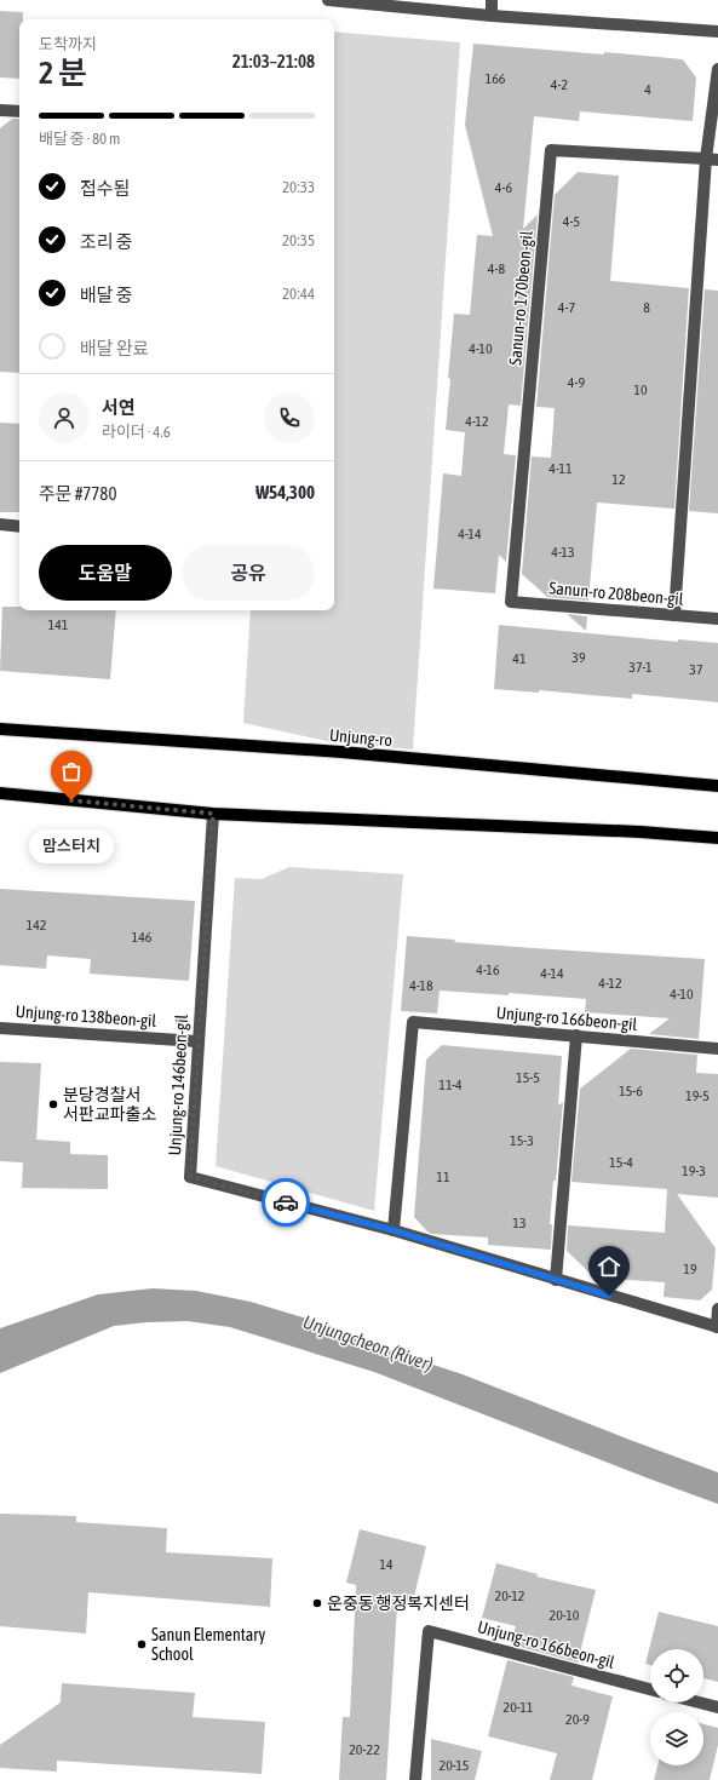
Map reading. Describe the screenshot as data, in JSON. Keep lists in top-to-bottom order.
{
  "streets": {
    "main road": ["Unjung-ro"],
    "street": [
      "Sanun-ro 170beon-gil",
      "Sanun-ro 208beon-gil",
      "Unjung-ro 138beon-gil",
      "Unjung-ro 166beon-gil",
      "Unjung-ro 146beon-gil"
    ]
  },
  "crossings": [
    ["Sanun-ro 170beon-gil", "Sanun-ro 208beon-gil"],
    ["Unjung-ro 138beon-gil", "Unjung-ro 146beon-gil"],
    ["Unjung-ro 166beon-gil", "Unjung-ro 146beon-gil"]
  ],
  "water": ["Unjungcheon (River)"],
  "places": [
    "맘스터치",
    "분당경찰서 서판교파출소",
    "운중동 행정복지센터",
    "Sanun Elementary School"
  ],
  "house_numbers": [
    "166",
    "4-2",
    "4",
    "4-6",
    "4-5",
    "4-8",
    "4-7",
    "8",
    "4-10",
    "4-9",
    "10",
    "4-12",
    "4-11",
    "12",
    "4-14",
    "4-13",
    "141",
    "39",
    "41",
    "37-1",
    "37",
    "142",
    "146",
    "4-16",
    "4-14",
    "4-12",
    "4-18",
    "4-10",
    "15-5",
    "11-4",
    "15-6",
    "19-5",
    "15-3",
    "15-4",
    "19-3",
    "11",
    "13",
    "19",
    "14",
    "20-12",
    "20-10",
    "20-11",
    "20-9",
    "20-22",
    "20-15"
  ],
  "page": {
    "heading": ["2 분", "도착까지", "21:03–21:08"],
    "panel": [
      "서연",
      "라이더 · 4.6",
      "주문 #7780",
      "₩54,300"
    ],
    "bar": "배달 중 · 80 m",
    "list": [
      ["접수됨", "20:33"],
      ["조리 중", "20:35"],
      ["배달 중", "20:44"],
      "배달 완료"
    ],
    "buttons": ["도움말", "공유"],
    "bubble": "맘스터치"
  }
}
